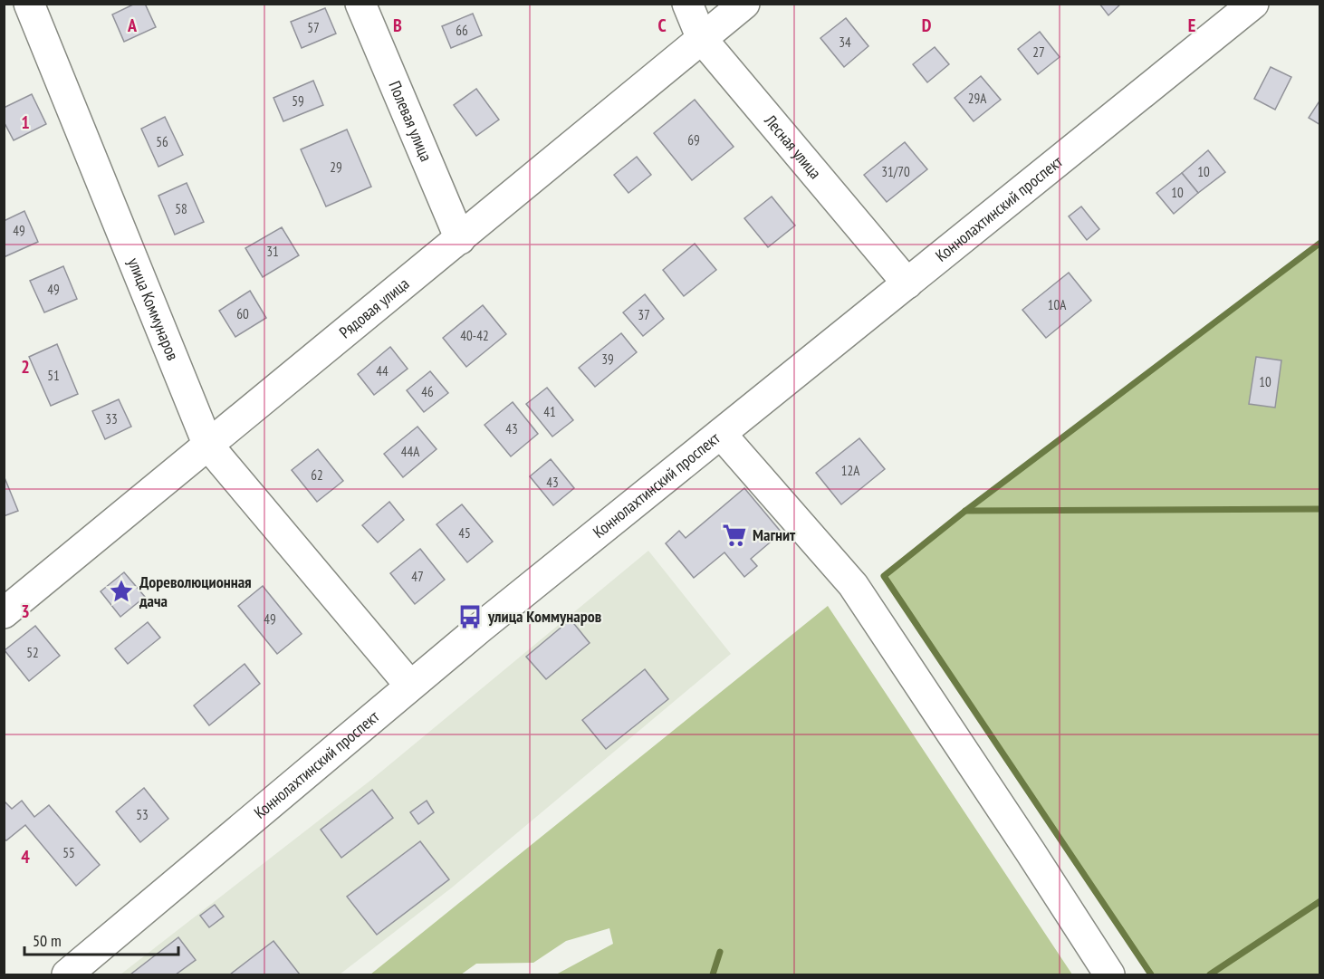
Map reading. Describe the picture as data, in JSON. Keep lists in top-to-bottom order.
{
  "streets": {
    "street": [
      "Полевая улица",
      "Лесная улица",
      "Коннолахтинский проспект",
      "Рядовая улица",
      "улица Коммунаров"
    ]
  },
  "crossings": [
    ["Полевая улица", "Рядовая улица"],
    ["Лесная улица", "Коннолахтинский проспект"],
    ["Лесная улица", "Рядовая улица"],
    ["Коннолахтинский проспект", "улица Коммунаров"],
    ["Рядовая улица", "улица Коммунаров"]
  ],
  "places": {
    "supermarket": ["Магнит"],
    "place": ["Дореволюционная дача"],
    "bus stop": ["улица Коммунаров"]
  },
  "house_numbers": [
    "57",
    "66",
    "34",
    "27",
    "29А",
    "59",
    "69",
    "56",
    "29",
    "31/70",
    "10",
    "10",
    "58",
    "49",
    "31",
    "49",
    "10А",
    "60",
    "37",
    "40-42",
    "39",
    "44",
    "51",
    "10",
    "46",
    "41",
    "33",
    "43",
    "44А",
    "12А",
    "62",
    "43",
    "45",
    "47",
    "49",
    "52",
    "53",
    "55"
  ],
  "scale_bar": "50 m",
  "grid": {
    "columns": [
      "A",
      "B",
      "C",
      "D",
      "E"
    ],
    "rows": [
      "1",
      "2",
      "3",
      "4"
    ]
  }
}
